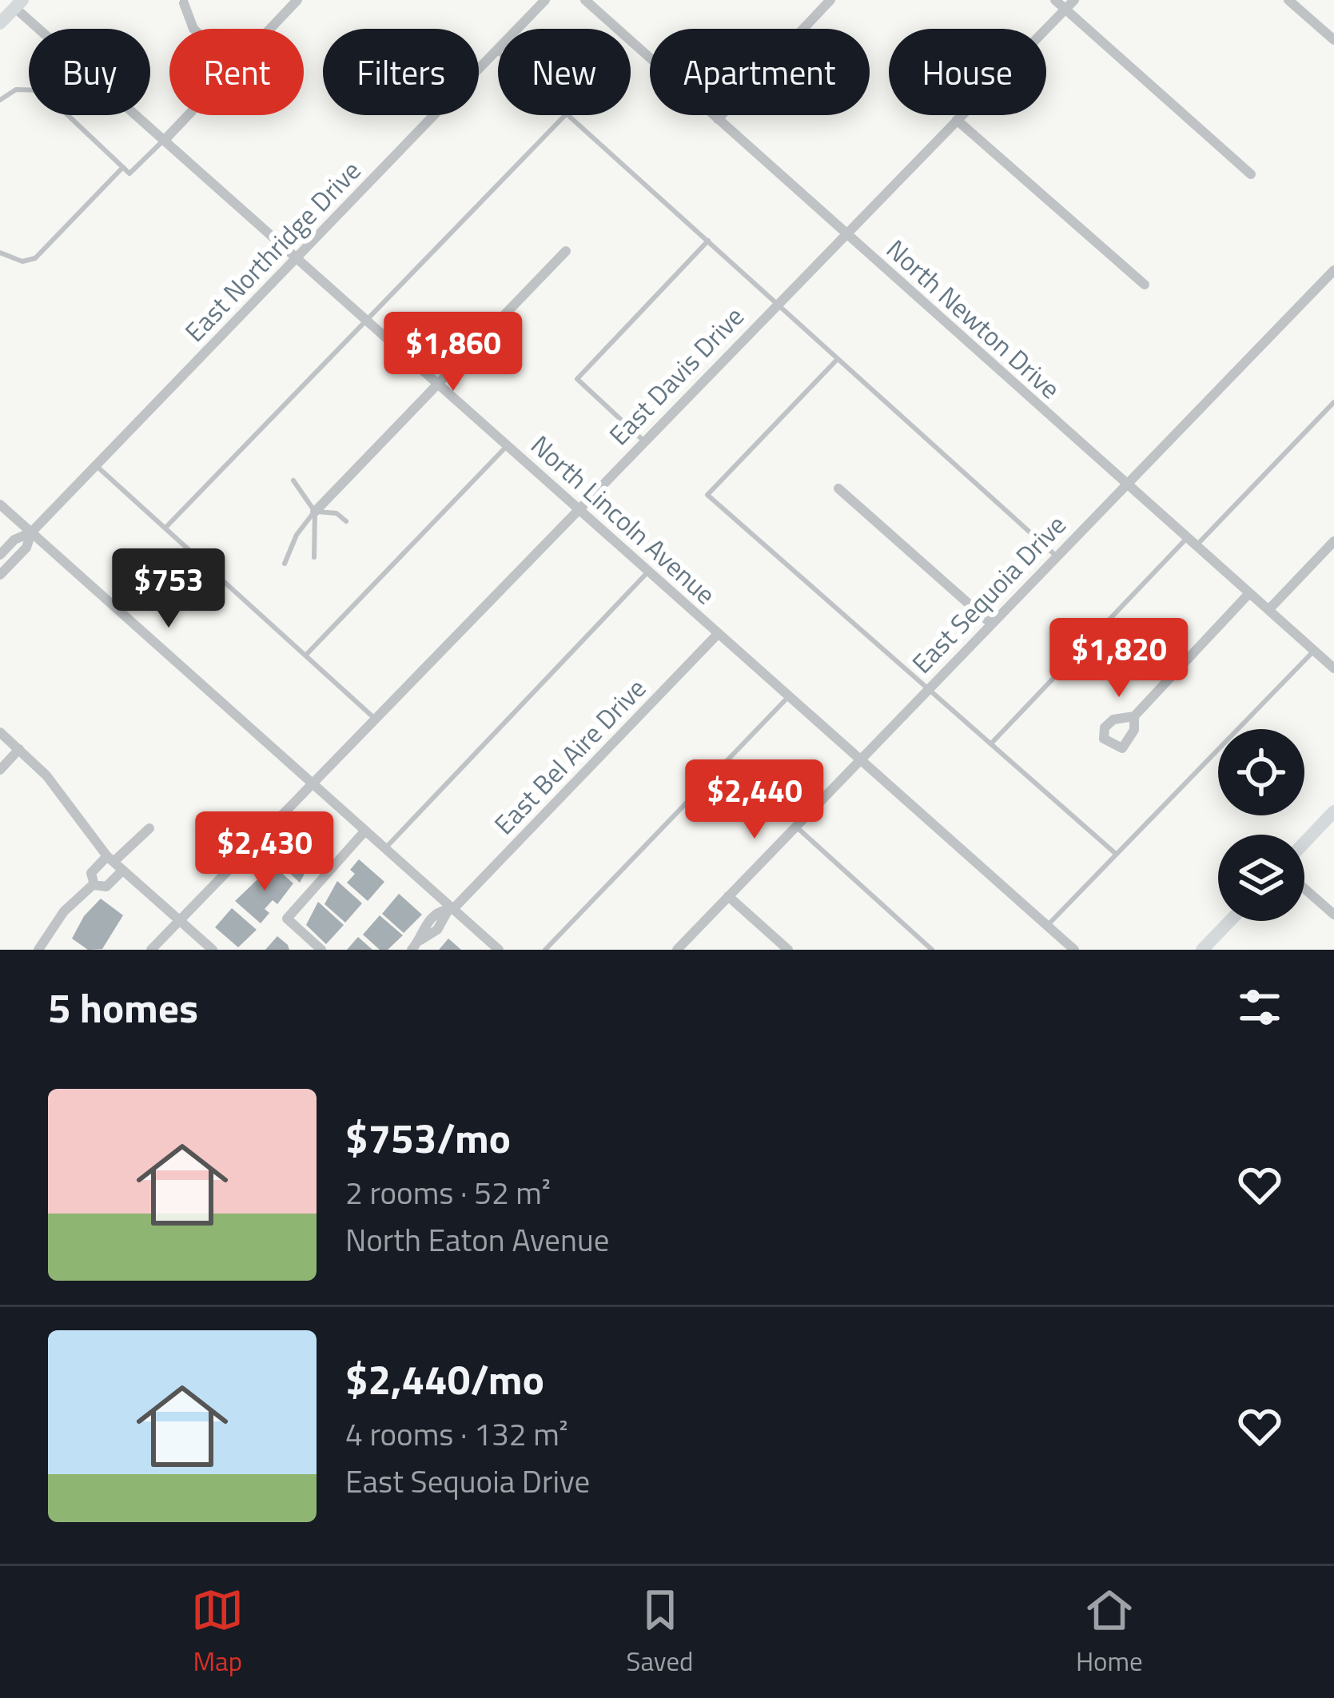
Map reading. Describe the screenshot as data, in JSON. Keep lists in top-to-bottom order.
{
  "streets": {
    "street": [
      "East Northridge Drive",
      "North Newton Drive",
      "East Davis Drive",
      "North Lincoln Avenue",
      "East Sequoia Drive",
      "East Bel Aire Drive"
    ]
  },
  "crossings": [
    ["East Northridge Drive", "North Lincoln Avenue"],
    ["North Newton Drive", "East Davis Drive"],
    ["North Newton Drive", "East Sequoia Drive"],
    ["East Davis Drive", "North Lincoln Avenue"],
    ["North Lincoln Avenue", "East Sequoia Drive"],
    ["North Lincoln Avenue", "East Bel Aire Drive"]
  ],
  "page": {
    "chip": [
      "Buy",
      "Rent",
      "Filters",
      "New",
      "Apartment",
      "House"
    ],
    "price": [
      "$1,860",
      "$753",
      "$1,820",
      "$2,440",
      "$2,430"
    ],
    "heading": "5 homes",
    "list": [
      {
        "name": "$753/mo",
        "note": "2 rooms · 52 m² · North Eaton Avenue"
      },
      {
        "name": "$2,440/mo",
        "note": "4 rooms · 132 m² · East Sequoia Drive"
      }
    ],
    "tabs": ["Map", "Saved", "Home"]
  }
}
